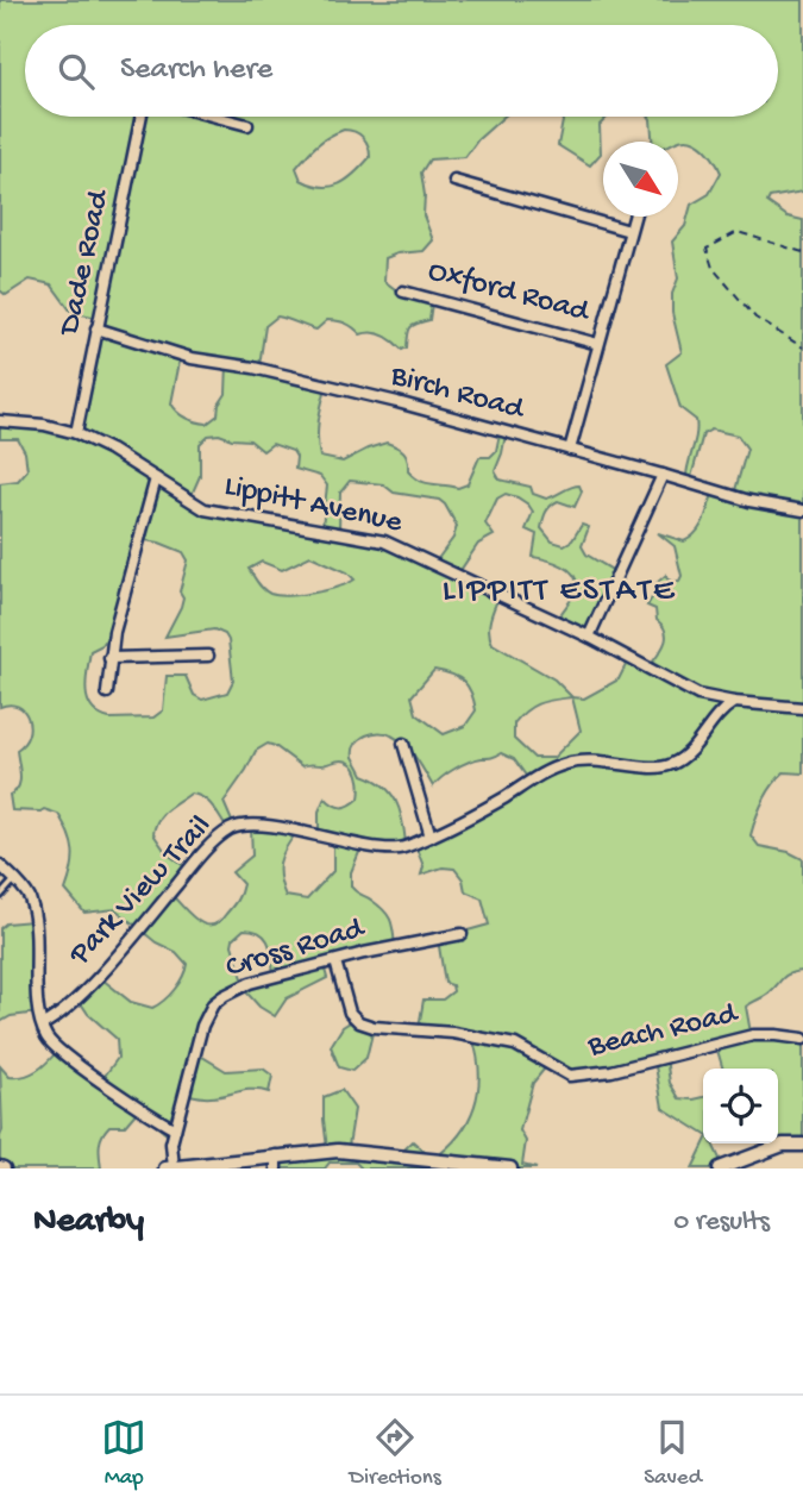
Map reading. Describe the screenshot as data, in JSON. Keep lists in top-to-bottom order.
{
  "streets": {
    "street": [
      "Dade Road",
      "Oxford Road",
      "Birch Road",
      "Lippitt Avenue",
      "Park View Trail",
      "Cross Road",
      "Beach Road"
    ]
  },
  "crossings": [
    ["Dade Road", "Birch Road"],
    ["Dade Road", "Lippitt Avenue"],
    ["Lippitt Avenue", "Park View Trail"],
    ["Cross Road", "Beach Road"]
  ],
  "districts": ["LIPPITT ESTATE"],
  "north": "bottom right",
  "page": {
    "search": "Search here",
    "heading": ["Nearby", "0 results"],
    "nav": ["Map", "Directions", "Saved"]
  }
}
